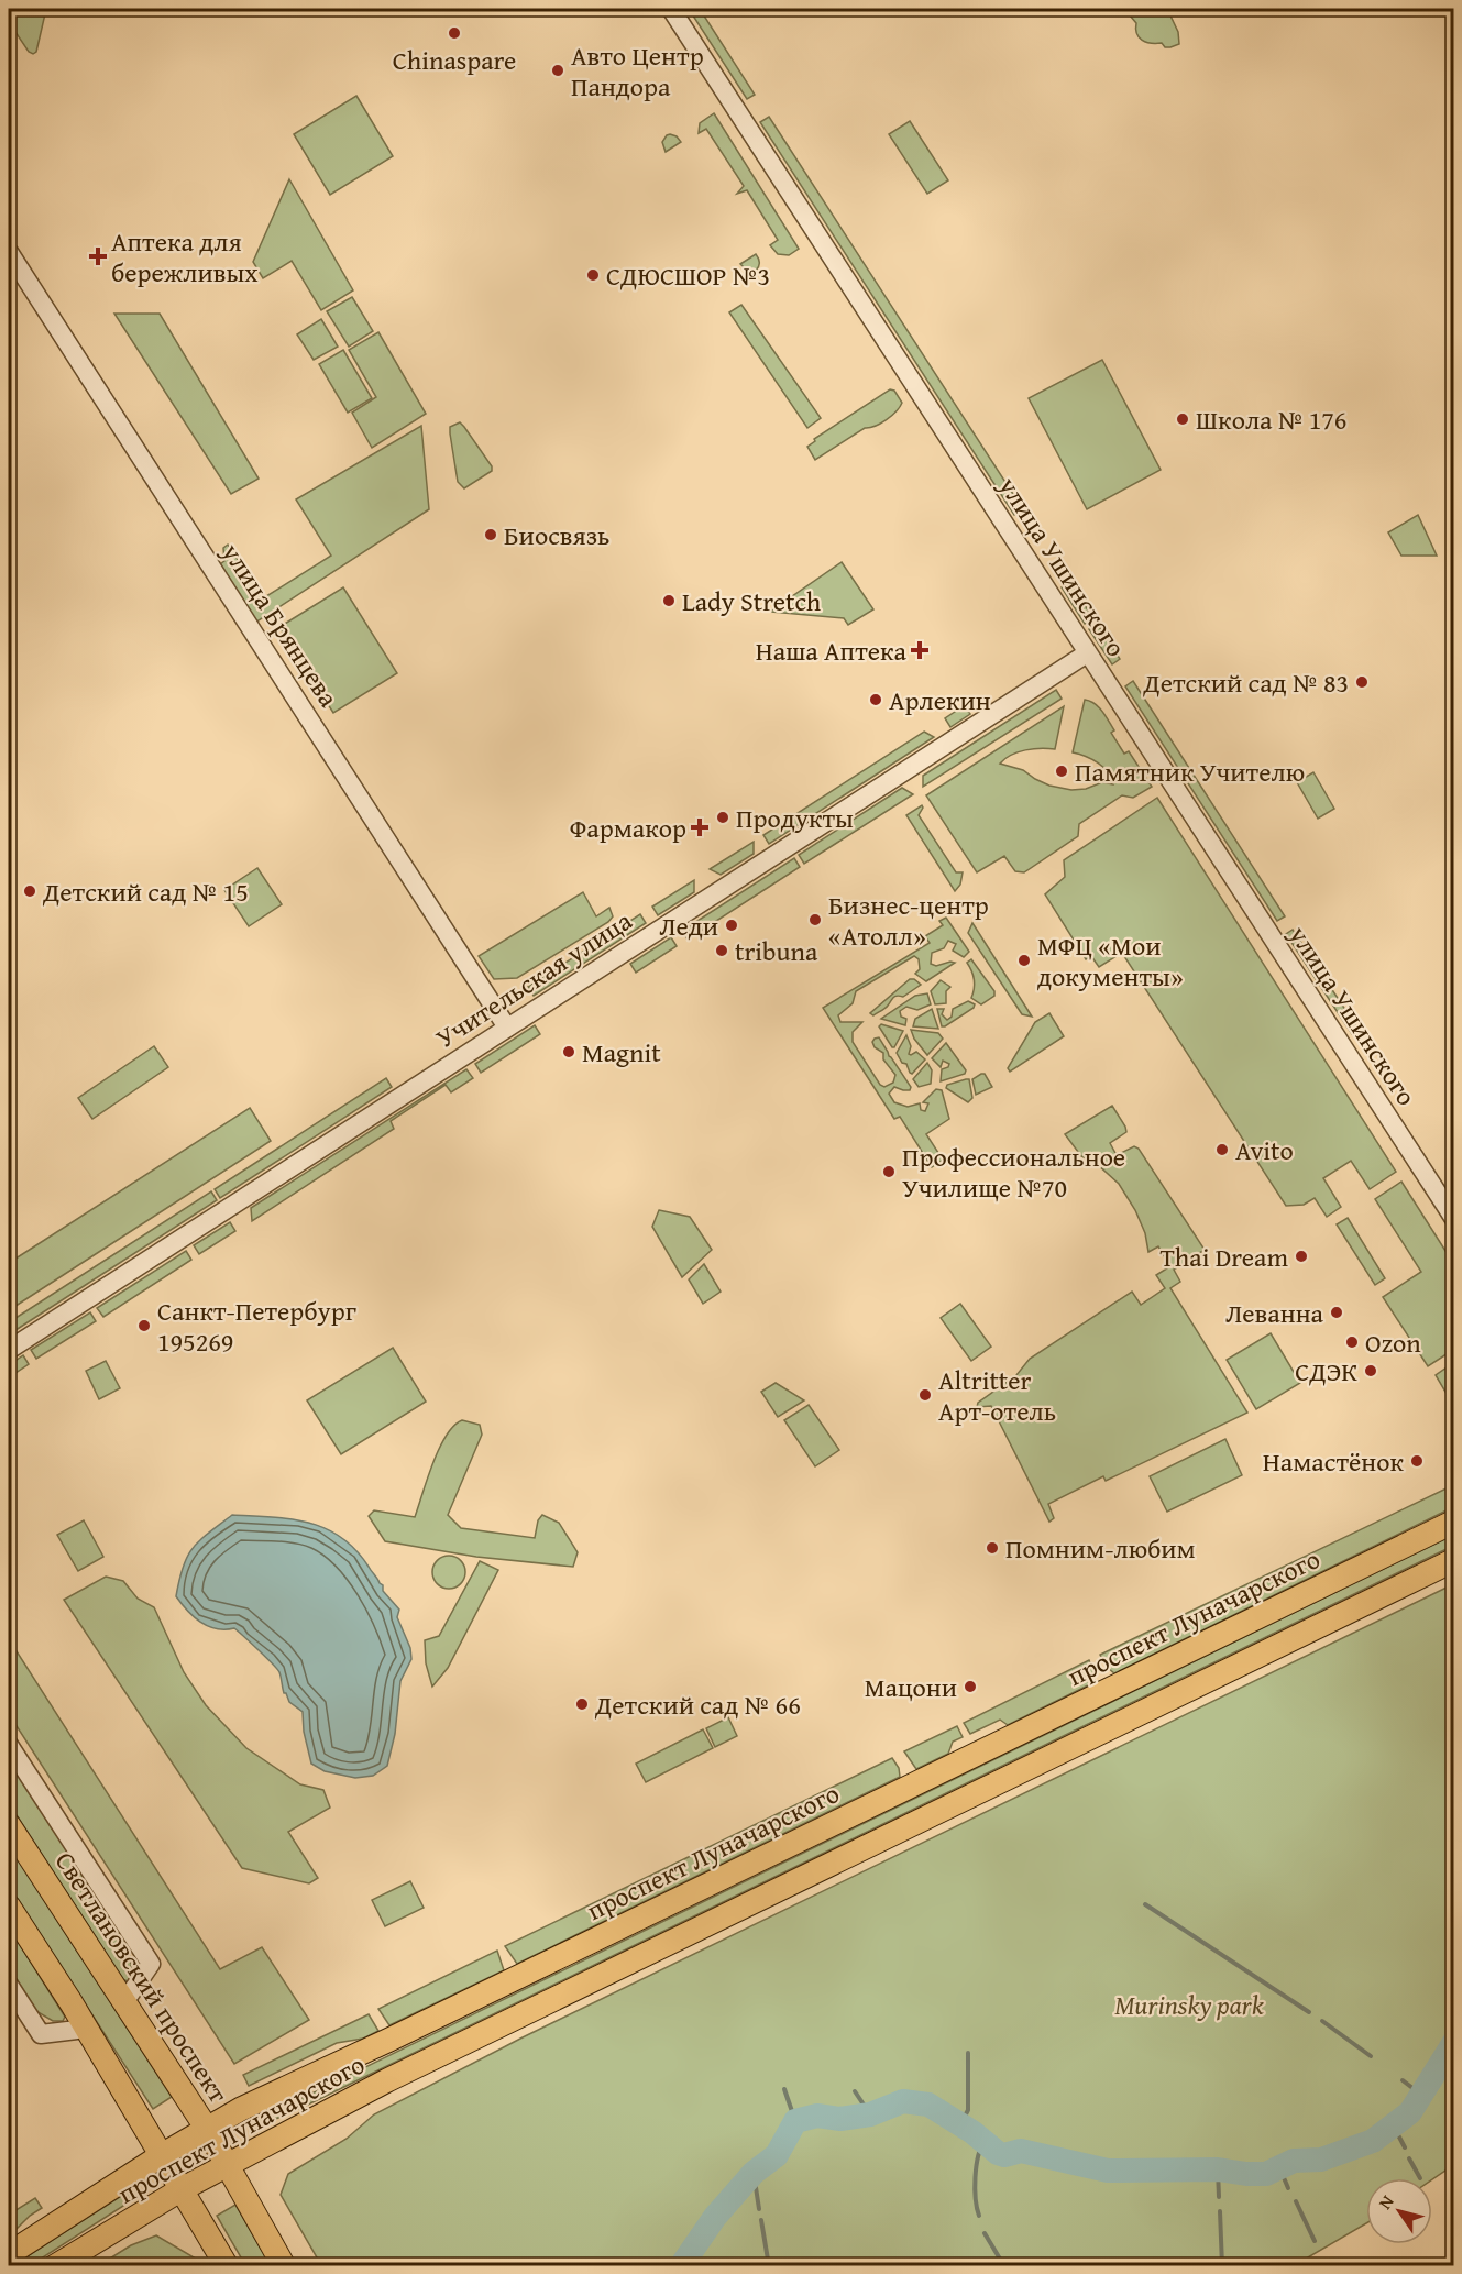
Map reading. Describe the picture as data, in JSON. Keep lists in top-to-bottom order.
{
  "streets": {
    "main road": ["проспект Луначарского", "Светлановский проспект"],
    "street": ["улица Ушинского", "улица Брянцева", "Учительская улица"]
  },
  "crossings": [
    ["улица Ушинского", "Учительская улица"],
    ["улица Брянцева", "Учительская улица"],
    ["проспект Луначарского", "Светлановский проспект"]
  ],
  "parks": ["Murinsky park"],
  "places": {
    "other": [
      "Chinaspare",
      "Авто Центр Пандора",
      "СДЮСШОР №3",
      "Школа № 176",
      "Биосвязь",
      "Lady Stretch",
      "Детский сад № 83",
      "Арлекин",
      "Памятник Учителю",
      "Продукты",
      "Детский сад № 15",
      "Бизнес-центр «Атолл»",
      "Леди",
      "tribuna",
      "МФЦ «Мои документы»",
      "Magnit",
      "Avito",
      "Профессиональное Училище №70",
      "Thai Dream",
      "Леванна",
      "Санкт-Петербург 195269",
      "Ozon",
      "СДЭК",
      "Altritter Арт-отель",
      "Намастёнок",
      "Помним-любим",
      "Мацони",
      "Детский сад № 66"
    ],
    "health": ["Аптека для бережливых", "Наша Аптека", "Фармакор"]
  },
  "north": "top left"
}
